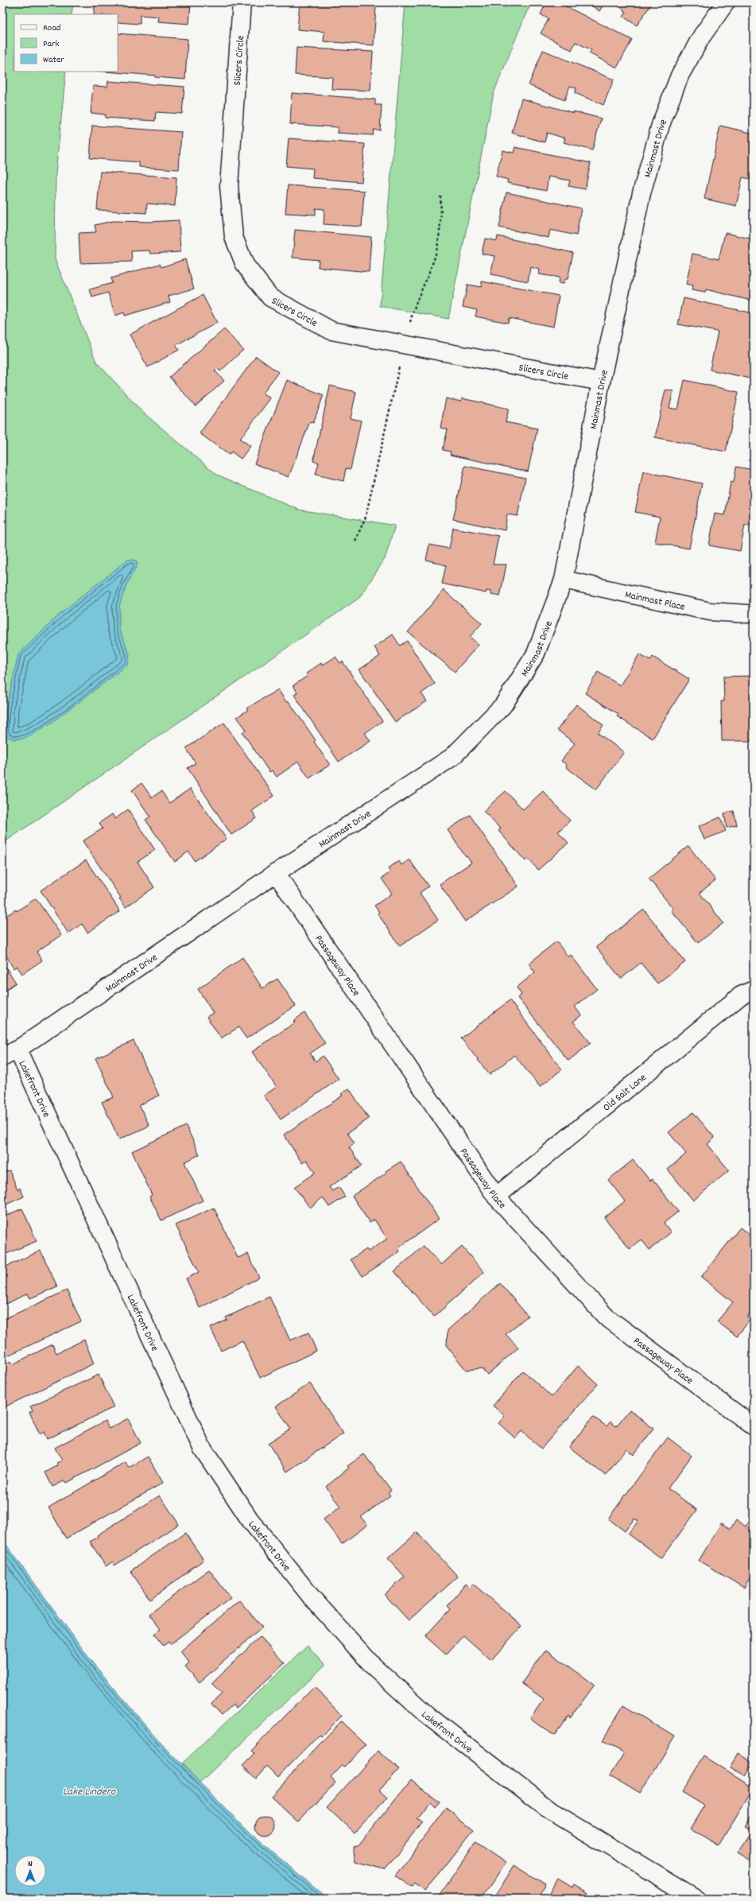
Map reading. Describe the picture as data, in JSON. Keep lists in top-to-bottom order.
{
  "streets": {
    "street": [
      "Slicers Circle",
      "Mainmast Drive",
      "Mainmast Place",
      "Passageway Place",
      "Lakefront Drive",
      "Old Salt Lane"
    ]
  },
  "crossings": [
    ["Slicers Circle", "Mainmast Drive"],
    ["Mainmast Drive", "Mainmast Place"],
    ["Mainmast Drive", "Passageway Place"],
    ["Mainmast Drive", "Lakefront Drive"],
    ["Passageway Place", "Old Salt Lane"]
  ],
  "water": ["Lake Lindero"],
  "legend": ["Road", "Park", "Water"],
  "north": "top"
}
